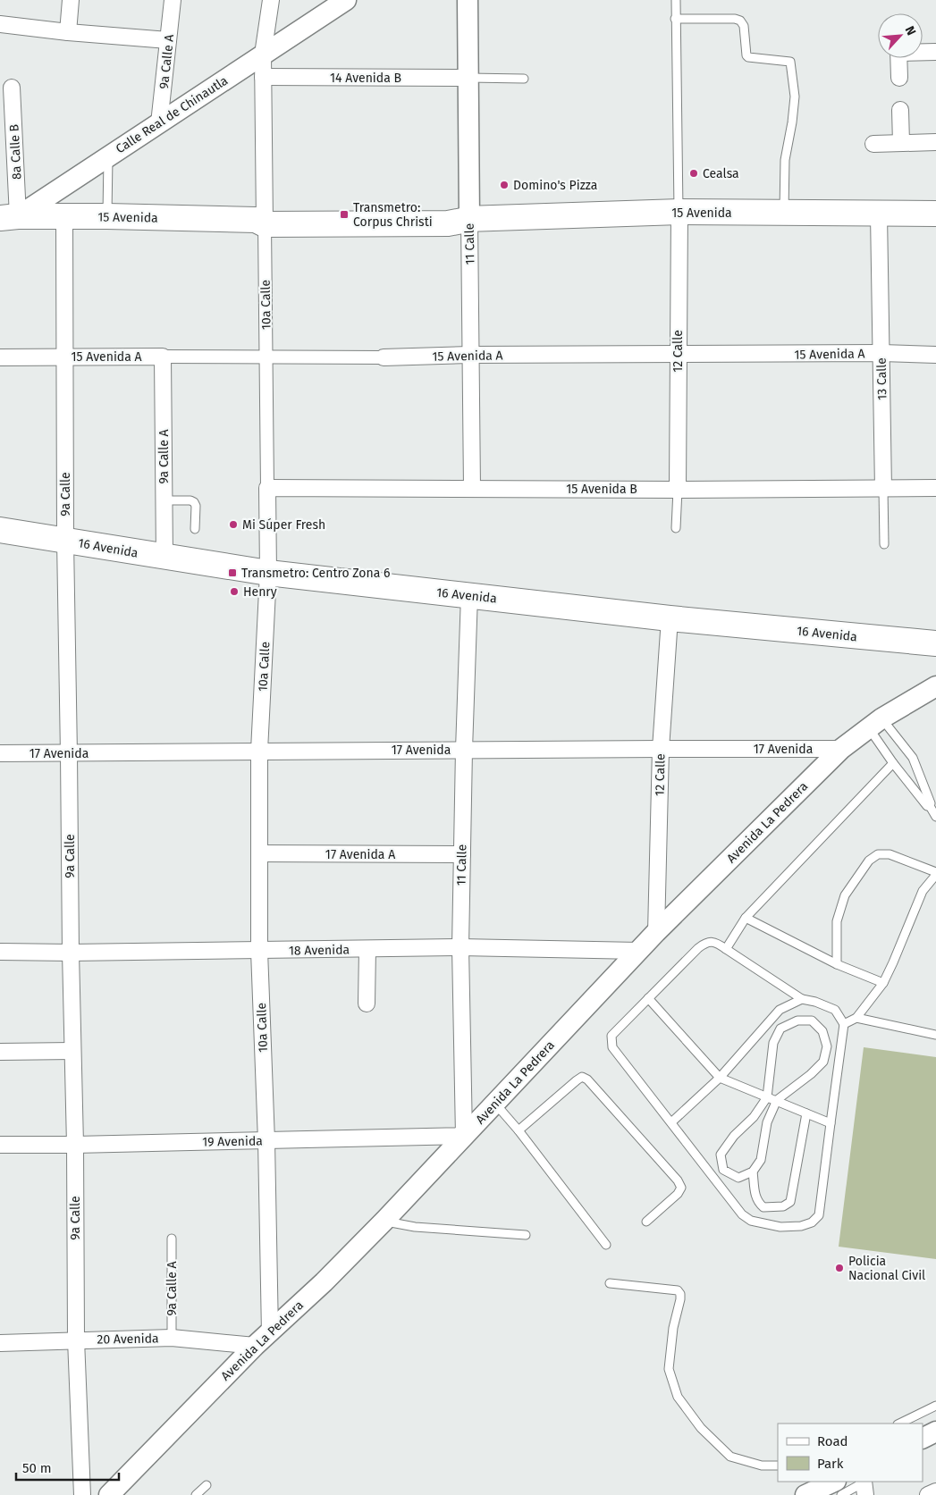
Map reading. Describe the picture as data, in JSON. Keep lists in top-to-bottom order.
{
  "streets": {
    "main road": ["15 Avenida", "16 Avenida"],
    "street": [
      "9a Calle A",
      "14 Avenida B",
      "Calle Real de Chinautla",
      "8a Calle B",
      "11 Calle",
      "10a Calle",
      "12 Calle",
      "15 Avenida A",
      "13 Calle",
      "15 Avenida B",
      "9a Calle",
      "17 Avenida",
      "Avenida La Pedrera",
      "17 Avenida A",
      "18 Avenida",
      "19 Avenida",
      "20 Avenida"
    ]
  },
  "crossings": [
    ["9a Calle A", "Calle Real de Chinautla"],
    ["9a Calle A", "15 Avenida A"],
    ["9a Calle A", "16 Avenida"],
    ["9a Calle A", "20 Avenida"],
    ["14 Avenida B", "11 Calle"],
    ["14 Avenida B", "10a Calle"],
    ["Calle Real de Chinautla", "8a Calle B"],
    ["Calle Real de Chinautla", "15 Avenida"],
    ["Calle Real de Chinautla", "10a Calle"],
    ["Calle Real de Chinautla", "9a Calle"],
    ["8a Calle B", "15 Avenida"],
    ["15 Avenida", "11 Calle"],
    ["15 Avenida", "10a Calle"],
    ["15 Avenida", "12 Calle"],
    ["15 Avenida", "13 Calle"],
    ["15 Avenida", "9a Calle"],
    ["11 Calle", "15 Avenida A"],
    ["11 Calle", "15 Avenida B"],
    ["11 Calle", "16 Avenida"],
    ["11 Calle", "17 Avenida"],
    ["11 Calle", "Avenida La Pedrera"],
    ["11 Calle", "17 Avenida A"],
    ["11 Calle", "18 Avenida"],
    ["11 Calle", "19 Avenida"],
    ["10a Calle", "15 Avenida A"],
    ["10a Calle", "15 Avenida B"],
    ["10a Calle", "16 Avenida"],
    ["10a Calle", "17 Avenida"],
    ["10a Calle", "Avenida La Pedrera"],
    ["10a Calle", "17 Avenida A"],
    ["10a Calle", "18 Avenida"],
    ["10a Calle", "19 Avenida"],
    ["10a Calle", "20 Avenida"],
    ["12 Calle", "15 Avenida A"],
    ["12 Calle", "15 Avenida B"],
    ["12 Calle", "16 Avenida"],
    ["12 Calle", "17 Avenida"],
    ["12 Calle", "Avenida La Pedrera"],
    ["15 Avenida A", "13 Calle"],
    ["15 Avenida A", "9a Calle"],
    ["13 Calle", "15 Avenida B"],
    ["9a Calle", "16 Avenida"],
    ["9a Calle", "17 Avenida"],
    ["9a Calle", "18 Avenida"],
    ["9a Calle", "19 Avenida"],
    ["9a Calle", "20 Avenida"],
    ["17 Avenida", "Avenida La Pedrera"],
    ["Avenida La Pedrera", "18 Avenida"],
    ["Avenida La Pedrera", "19 Avenida"],
    ["Avenida La Pedrera", "20 Avenida"]
  ],
  "places": {
    "other": [
      "Cealsa",
      "Domino's Pizza",
      "Mi Súper Fresh",
      "Henry",
      "Policia Nacional Civil"
    ],
    "transit": ["Transmetro: Corpus Christi", "Transmetro: Centro Zona 6"]
  },
  "legend": ["Road", "Park"],
  "scale_bar": "50 m",
  "north": "top right"
}
